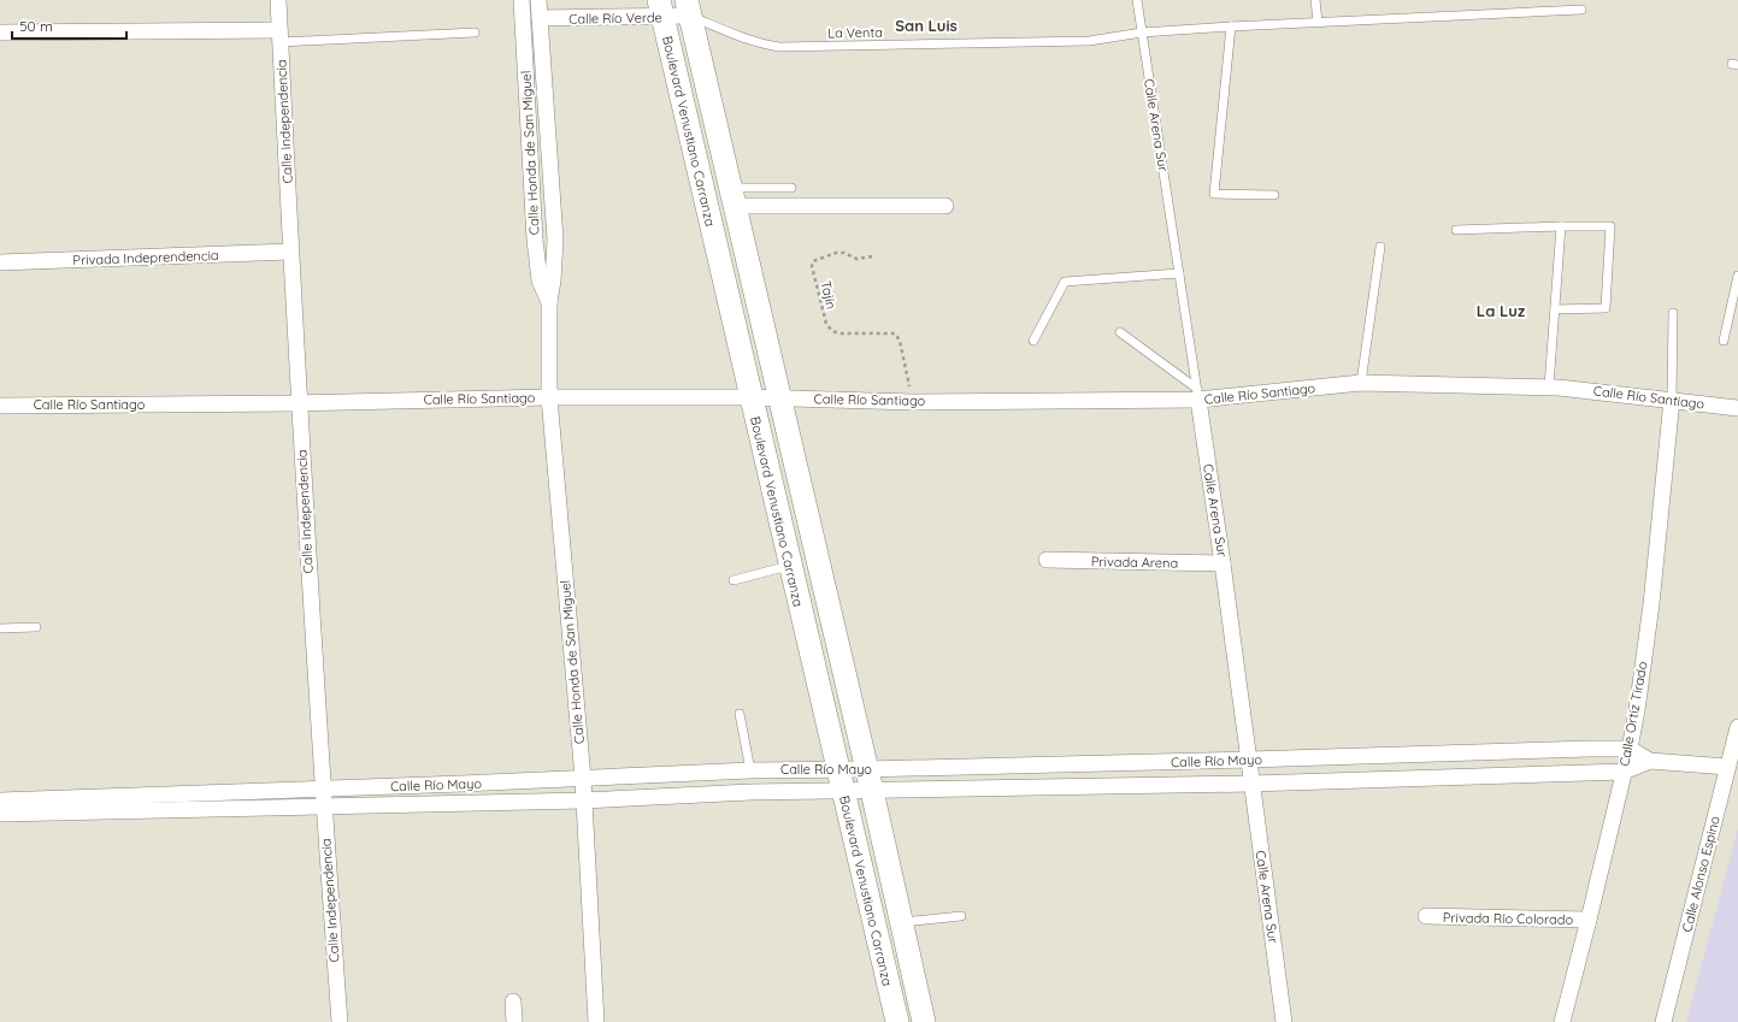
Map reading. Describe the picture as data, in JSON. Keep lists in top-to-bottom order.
{
  "streets": {
    "main road": ["Boulevard Venustiano Carranza"],
    "street": [
      "Calle Río Verde",
      "Calle Independencia",
      "Calle Arena Sur",
      "Calle Honda de San Miguel",
      "Privada Indeprendencia",
      "Calle Río Santiago",
      "Privada Arena",
      "Calle Ortiz Tirado",
      "Calle Río Mayo",
      "Calle Alonso Espino",
      "Privada Río Colorado"
    ],
    "lane": ["La Venta"],
    "path": ["Tajín"]
  },
  "crossings": [
    ["Calle Río Verde", "La Venta"],
    ["Calle Río Verde", "Boulevard Venustiano Carranza"],
    ["Calle Río Verde", "Calle Honda de San Miguel"],
    ["La Venta", "Calle Arena Sur"],
    ["La Venta", "Boulevard Venustiano Carranza"],
    ["Calle Independencia", "Privada Indeprendencia"],
    ["Calle Independencia", "Calle Río Santiago"],
    ["Calle Independencia", "Calle Río Mayo"],
    ["Calle Arena Sur", "Calle Río Santiago"],
    ["Calle Arena Sur", "Privada Arena"],
    ["Calle Arena Sur", "Calle Río Mayo"],
    ["Boulevard Venustiano Carranza", "Calle Río Santiago"],
    ["Boulevard Venustiano Carranza", "Calle Río Mayo"],
    ["Calle Honda de San Miguel", "Calle Río Santiago"],
    ["Calle Honda de San Miguel", "Calle Río Mayo"],
    ["Tajín", "Calle Río Santiago"],
    ["Calle Río Santiago", "Calle Ortiz Tirado"],
    ["Calle Ortiz Tirado", "Calle Río Mayo"],
    ["Calle Ortiz Tirado", "Privada Río Colorado"],
    ["Calle Río Mayo", "Calle Alonso Espino"]
  ],
  "districts": ["San Luis", "La Luz"],
  "scale_bar": "50 m"
}
